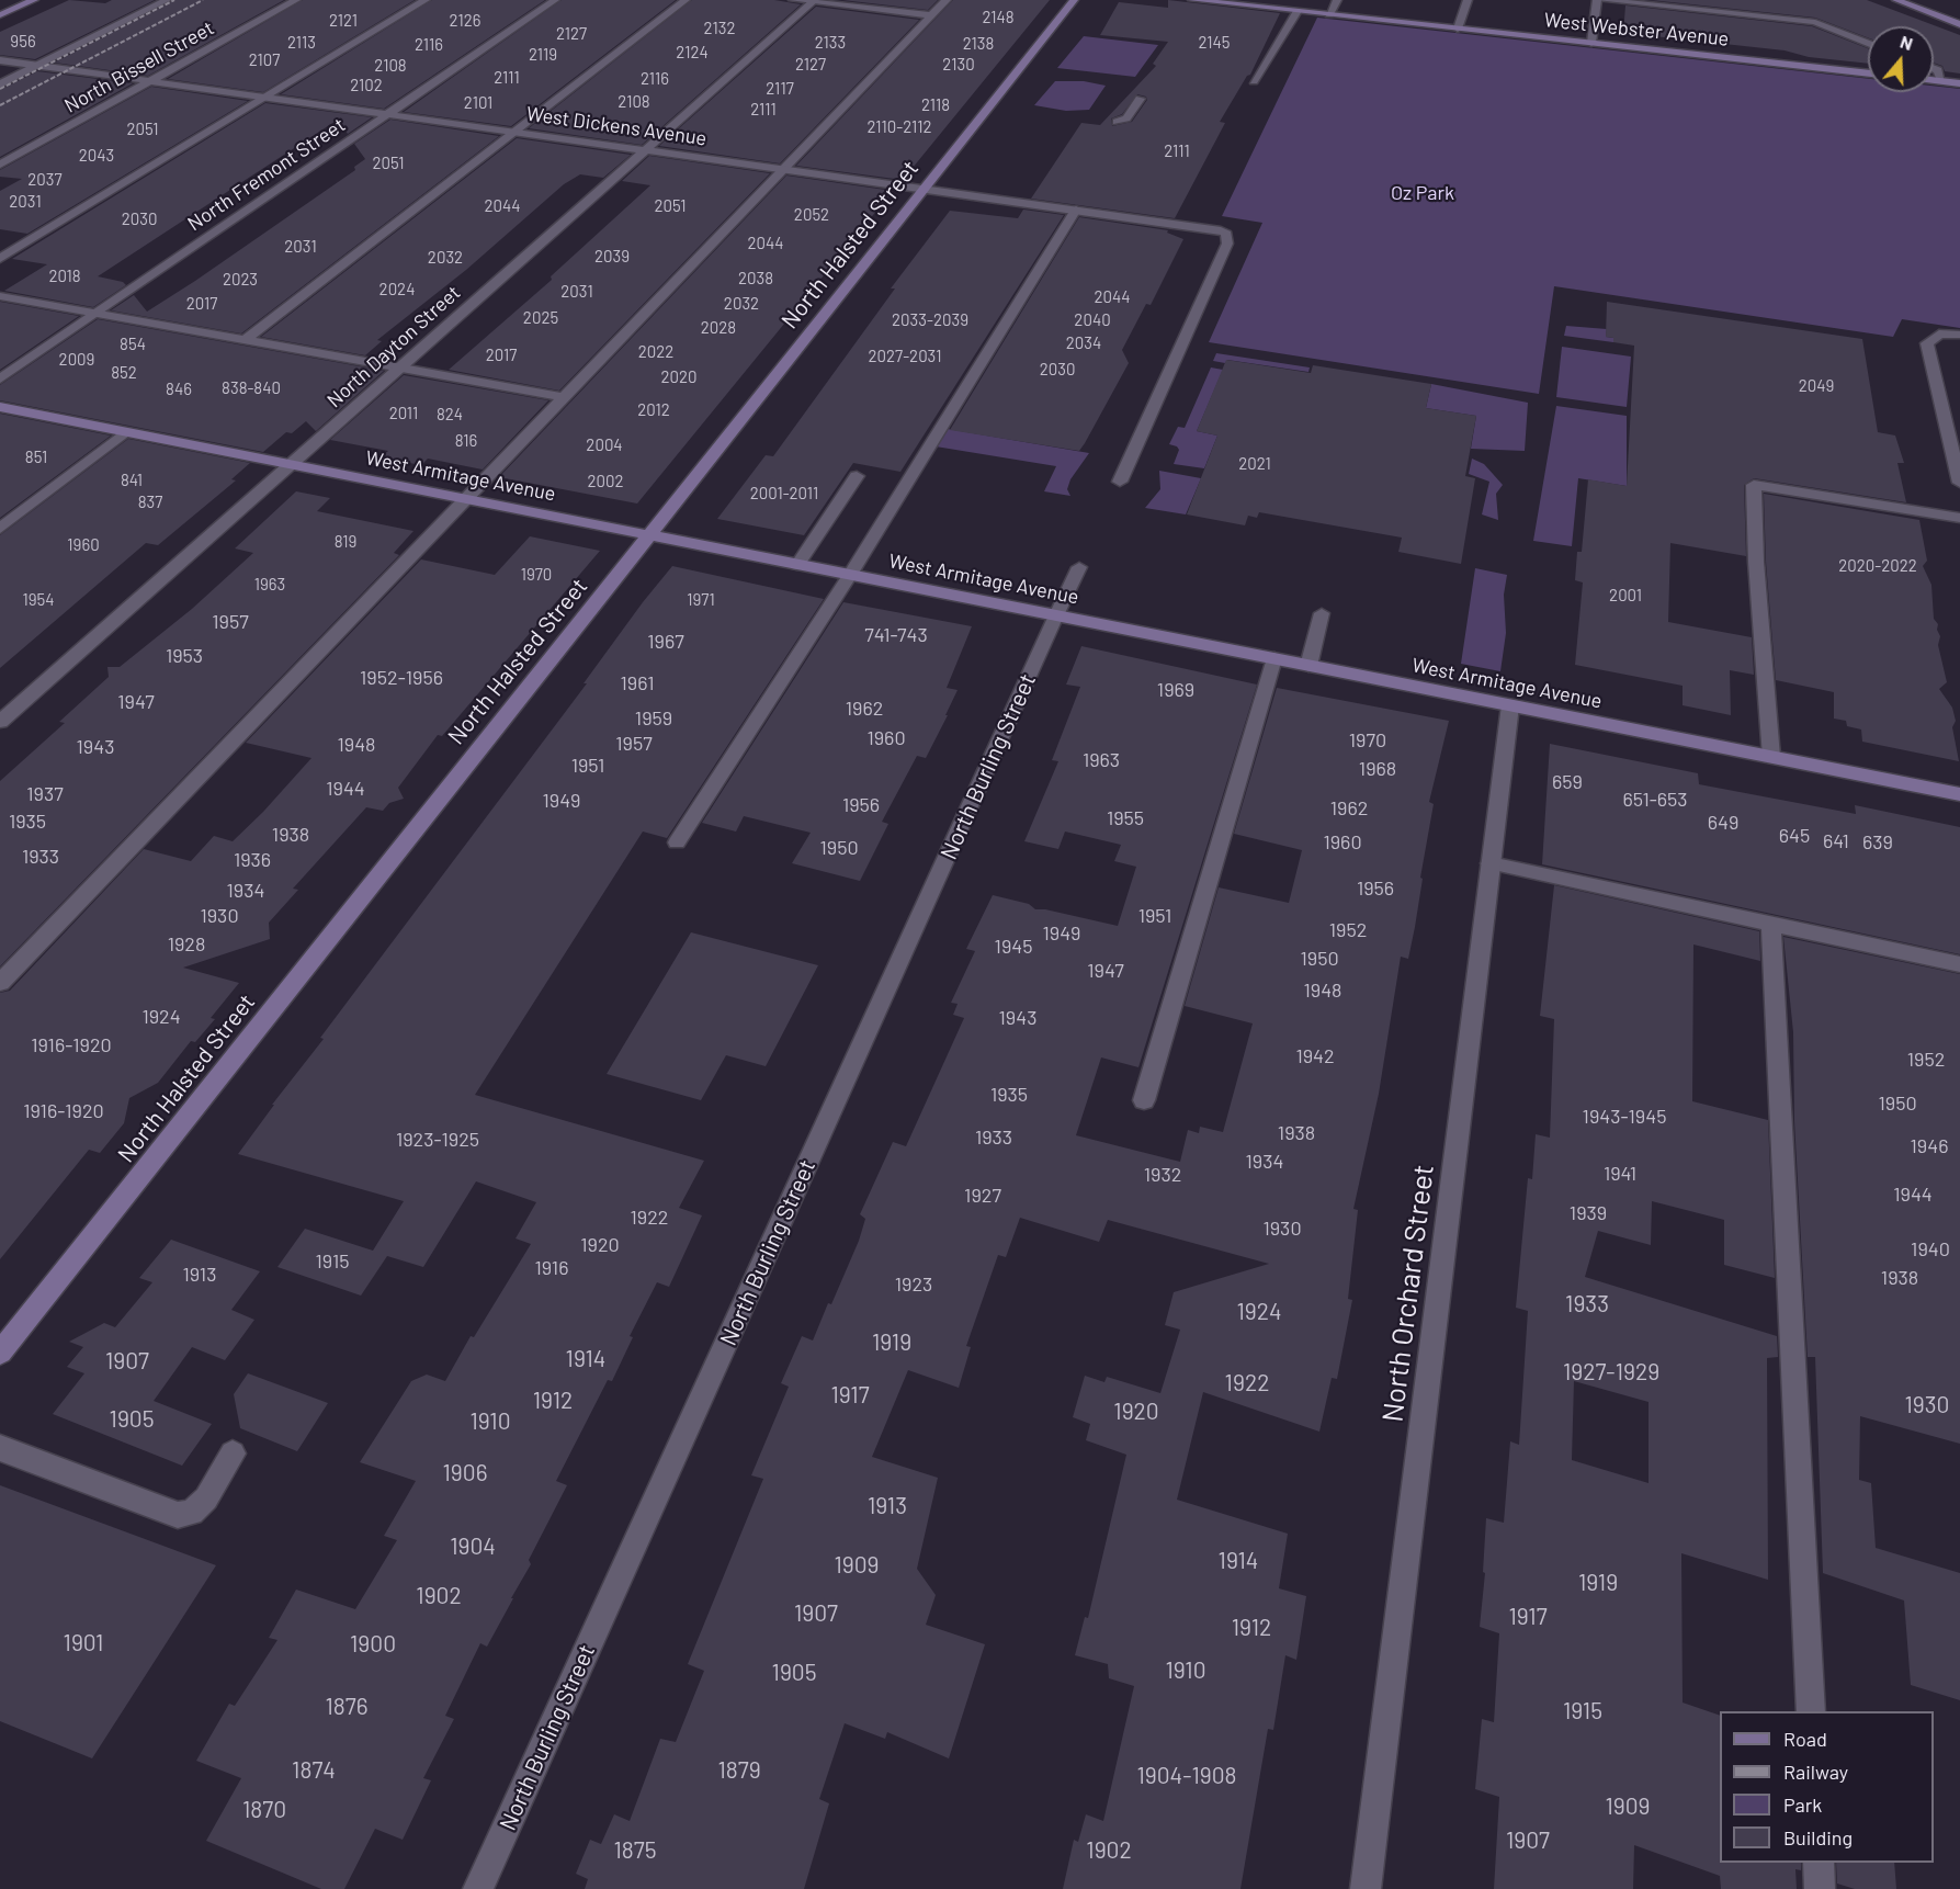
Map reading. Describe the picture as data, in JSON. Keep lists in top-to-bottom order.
{
  "streets": {
    "main road": ["West Webster Avenue", "North Halsted Street", "West Armitage Avenue"],
    "street": [
      "North Bissell Street",
      "West Dickens Avenue",
      "North Fremont Street",
      "North Dayton Street",
      "North Burling Street",
      "North Orchard Street"
    ]
  },
  "crossings": [
    ["North Bissell Street", "West Dickens Avenue"],
    ["West Dickens Avenue", "North Fremont Street"],
    ["West Dickens Avenue", "North Halsted Street"],
    ["West Dickens Avenue", "North Dayton Street"],
    ["North Halsted Street", "West Armitage Avenue"],
    ["North Dayton Street", "West Armitage Avenue"],
    ["West Armitage Avenue", "North Burling Street"],
    ["West Armitage Avenue", "North Orchard Street"]
  ],
  "parks": ["Oz Park"],
  "house_numbers": [
    "2148",
    "2121",
    "2126",
    "2132",
    "2127",
    "956",
    "2113",
    "2133",
    "2145",
    "2138",
    "2116",
    "2124",
    "2119",
    "2107",
    "2127",
    "2130",
    "2108",
    "2111",
    "2116",
    "2102",
    "2117",
    "2108",
    "2101",
    "2118",
    "2111",
    "2110-2112",
    "2051",
    "2111",
    "2043",
    "2051",
    "2037",
    "2031",
    "2044",
    "2051",
    "2052",
    "2030",
    "2044",
    "2031",
    "2039",
    "2032",
    "2018",
    "2038",
    "2023",
    "2024",
    "2031",
    "2044",
    "2017",
    "2032",
    "2025",
    "2033-2039",
    "2040",
    "2028",
    "2034",
    "854",
    "2022",
    "2017",
    "2027-2031",
    "2009",
    "2030",
    "852",
    "2020",
    "2049",
    "838-840",
    "846",
    "2012",
    "2011",
    "824",
    "816",
    "2004",
    "851",
    "2021",
    "841",
    "2002",
    "2001-2011",
    "837",
    "819",
    "1960",
    "2020-2022",
    "1970",
    "1963",
    "2001",
    "1954",
    "1971",
    "1957",
    "741-743",
    "1967",
    "1953",
    "1952-1956",
    "1961",
    "1969",
    "1947",
    "1962",
    "1959",
    "1960",
    "1970",
    "1957",
    "1948",
    "1943",
    "1963",
    "1951",
    "1968",
    "659",
    "1944",
    "1937",
    "651-653",
    "1949",
    "1956",
    "1962",
    "1955",
    "1935",
    "649",
    "1938",
    "645",
    "641",
    "1960",
    "639",
    "1950",
    "1933",
    "1936",
    "1956",
    "1934",
    "1930",
    "1951",
    "1952",
    "1949",
    "1928",
    "1945",
    "1950",
    "1947",
    "1948",
    "1924",
    "1943",
    "1916-1920",
    "1942",
    "1952",
    "1935",
    "1950",
    "1916-1920",
    "1943-1945",
    "1938",
    "1933",
    "1923-1925",
    "1946",
    "1934",
    "1941",
    "1932",
    "1944",
    "1927",
    "1939",
    "1922",
    "1930",
    "1920",
    "1940",
    "1915",
    "1916",
    "1913",
    "1938",
    "1923",
    "1933",
    "1924",
    "1919",
    "1914",
    "1907",
    "1927-1929",
    "1922",
    "1917",
    "1912",
    "1930",
    "1920",
    "1905",
    "1910",
    "1906",
    "1913",
    "1904",
    "1914",
    "1909",
    "1919",
    "1902",
    "1907",
    "1917",
    "1912",
    "1901",
    "1900",
    "1910",
    "1905",
    "1876",
    "1915",
    "1874",
    "1879",
    "1904-1908",
    "1909",
    "1870",
    "1907",
    "1875",
    "1902"
  ],
  "legend": [
    "Road",
    "Railway",
    "Park",
    "Building"
  ],
  "north": "top"
}
